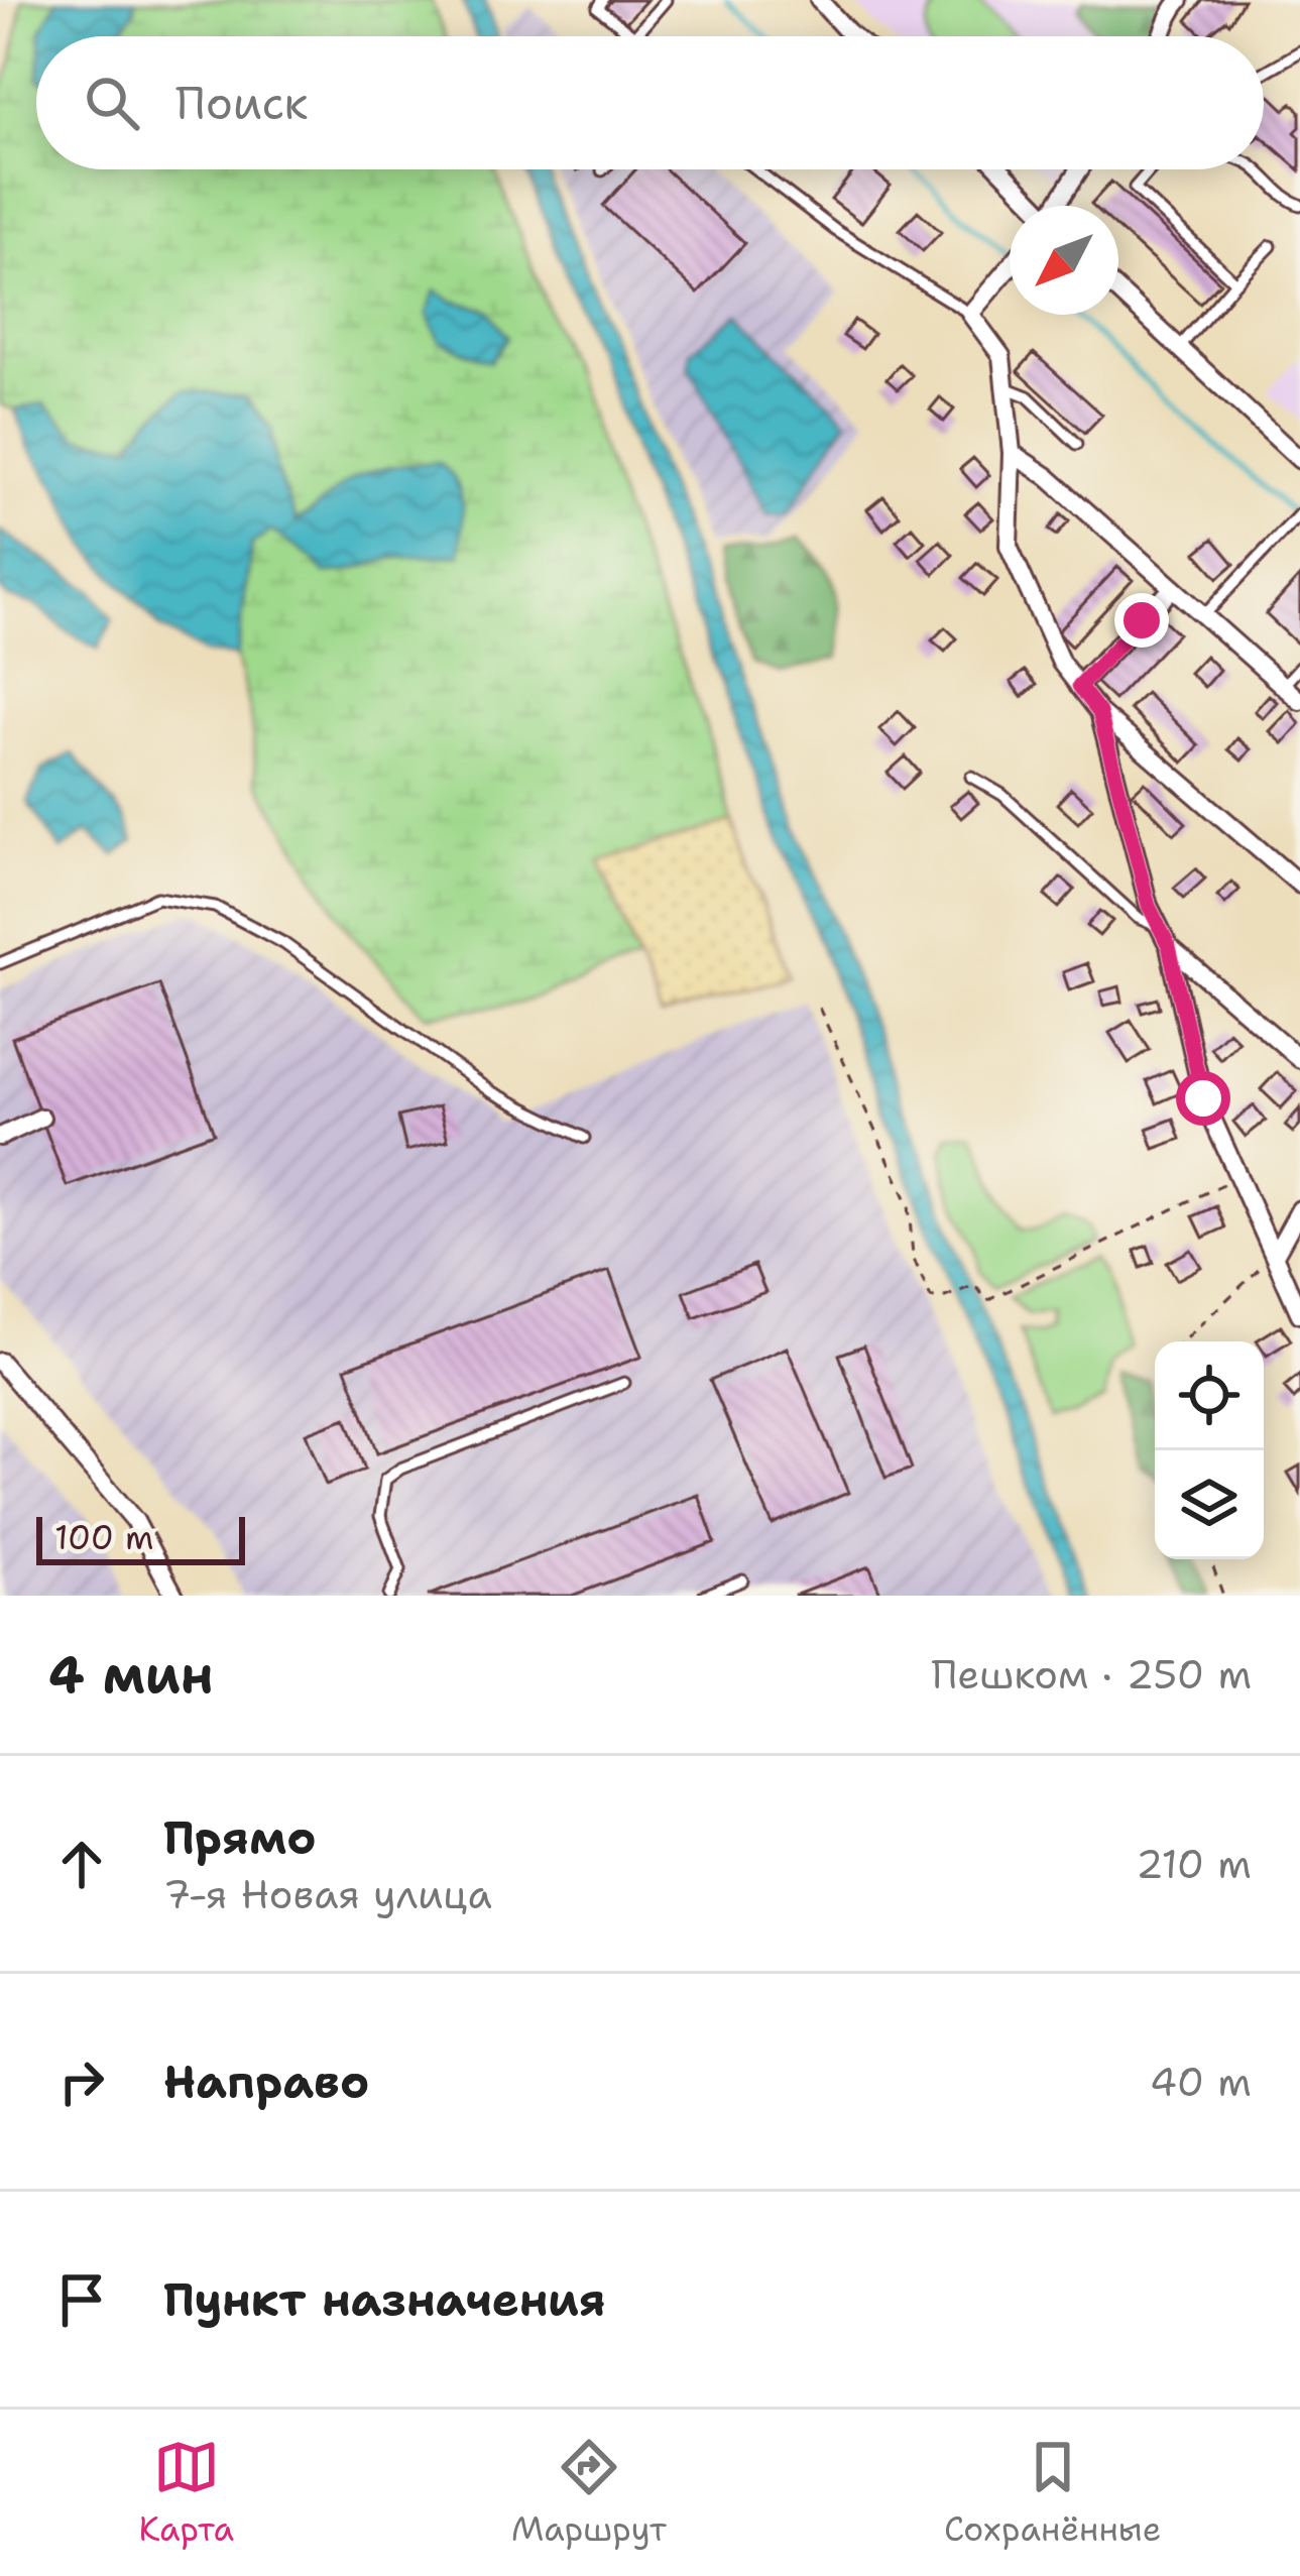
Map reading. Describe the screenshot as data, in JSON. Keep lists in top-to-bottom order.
{
  "scale_bar": "100 m",
  "north": "bottom left",
  "page": {
    "search": "Поиск",
    "scale": "100 m",
    "heading": ["4 мин", "Пешком · 250 m"],
    "list": [
      ["Прямо", "7-я Новая улица", "210 m"],
      ["Направо", "40 m"],
      "Пункт назначения"
    ],
    "nav": ["Карта", "Маршрут", "Сохранённые"]
  }
}
